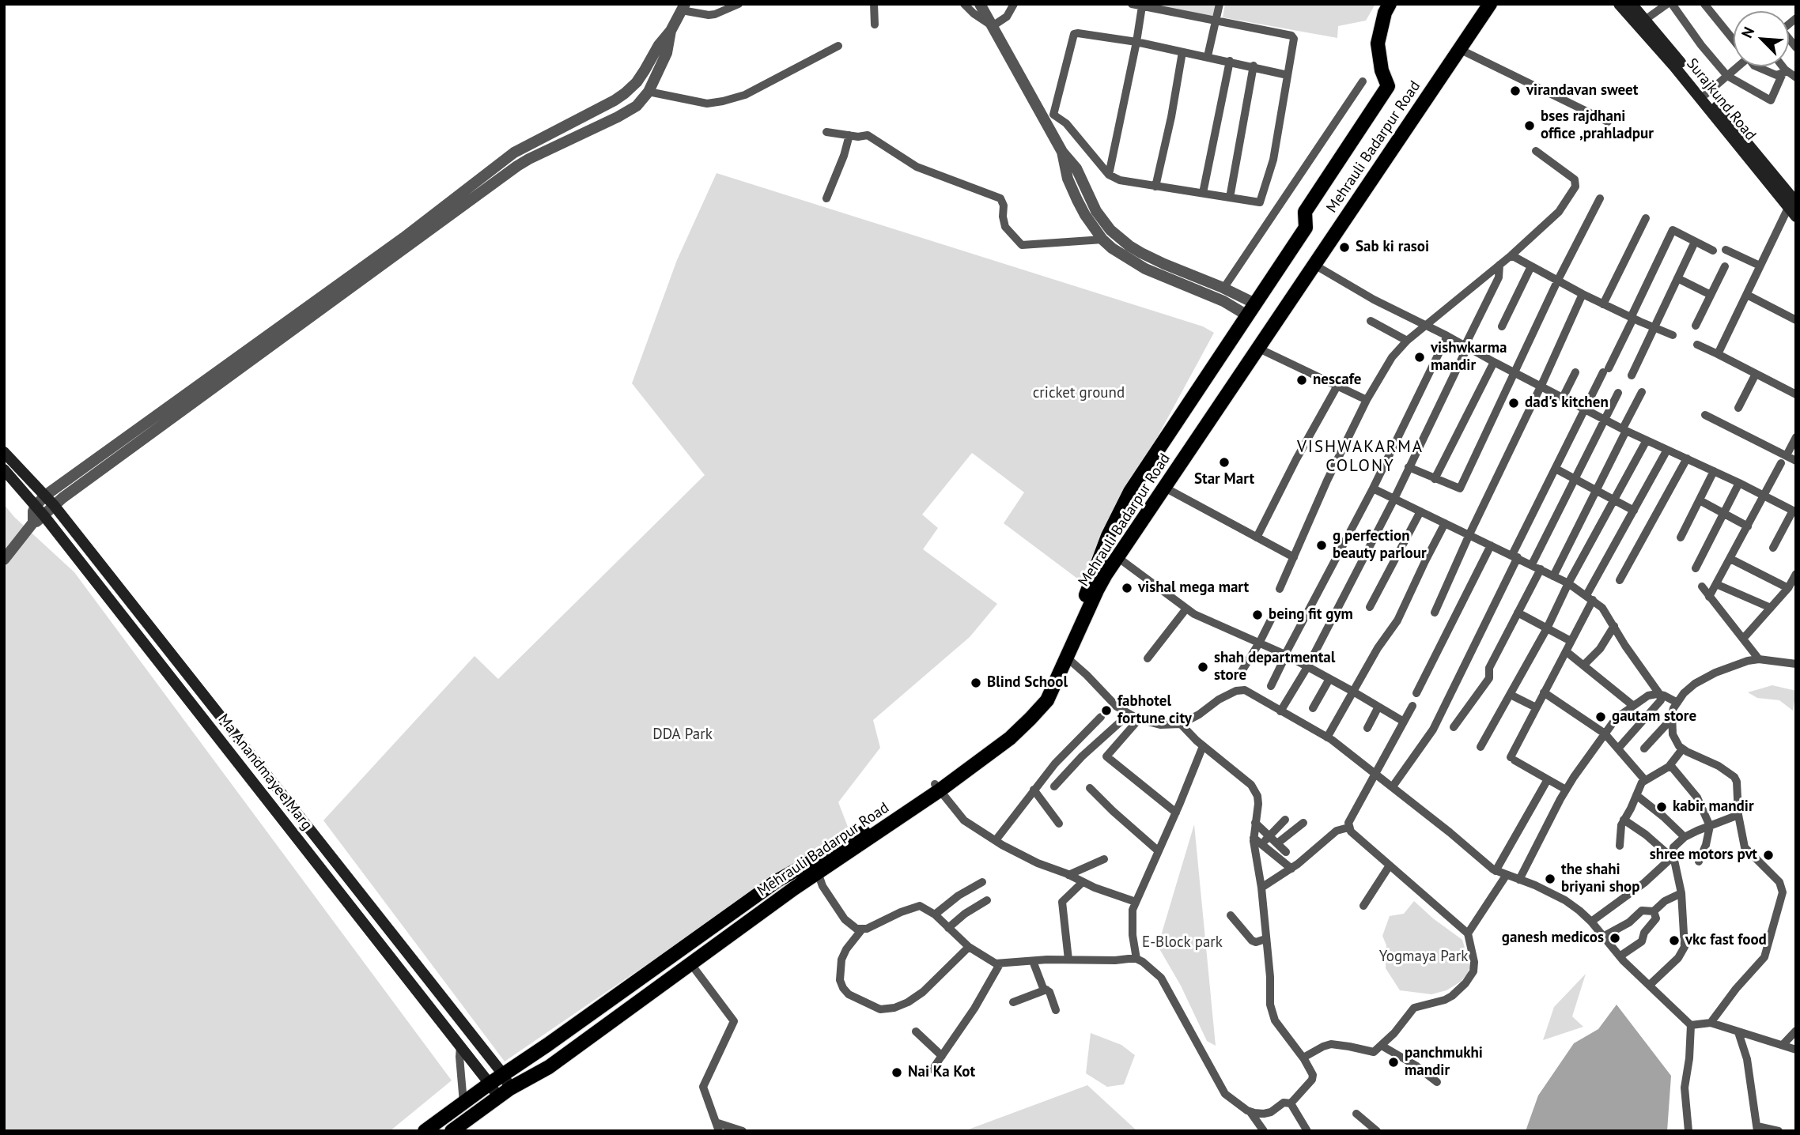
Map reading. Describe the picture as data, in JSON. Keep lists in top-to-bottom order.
{
  "streets": {
    "main road": ["Surajkund Road", "Mehrauli Badarpur Road", "Ma Anandmayee Marg"]
  },
  "crossings": [
    ["Mehrauli Badarpur Road", "Ma Anandmayee Marg"]
  ],
  "districts": ["VISHWAKARMA COLONY"],
  "parks": [
    "cricket ground",
    "DDA Park",
    "E-Block park",
    "Yogmaya Park"
  ],
  "places": [
    "virandavan sweet",
    "bses rajdhani office ,prahladpur",
    "Sab ki rasoi",
    "vishwkarma mandir",
    "nescafe",
    "dad's kitchen",
    "Star Mart",
    "g perfection beauty parlour",
    "vishal mega mart",
    "being fit gym",
    "shah departmental store",
    "Blind School",
    "fabhotel fortune city",
    "gautam store",
    "kabir mandir",
    "shree motors pvt",
    "the shahi briyani shop",
    "ganesh medicos",
    "vkc fast food",
    "panchmukhi mandir",
    "Nai Ka Kot"
  ],
  "north": "top left"
}
